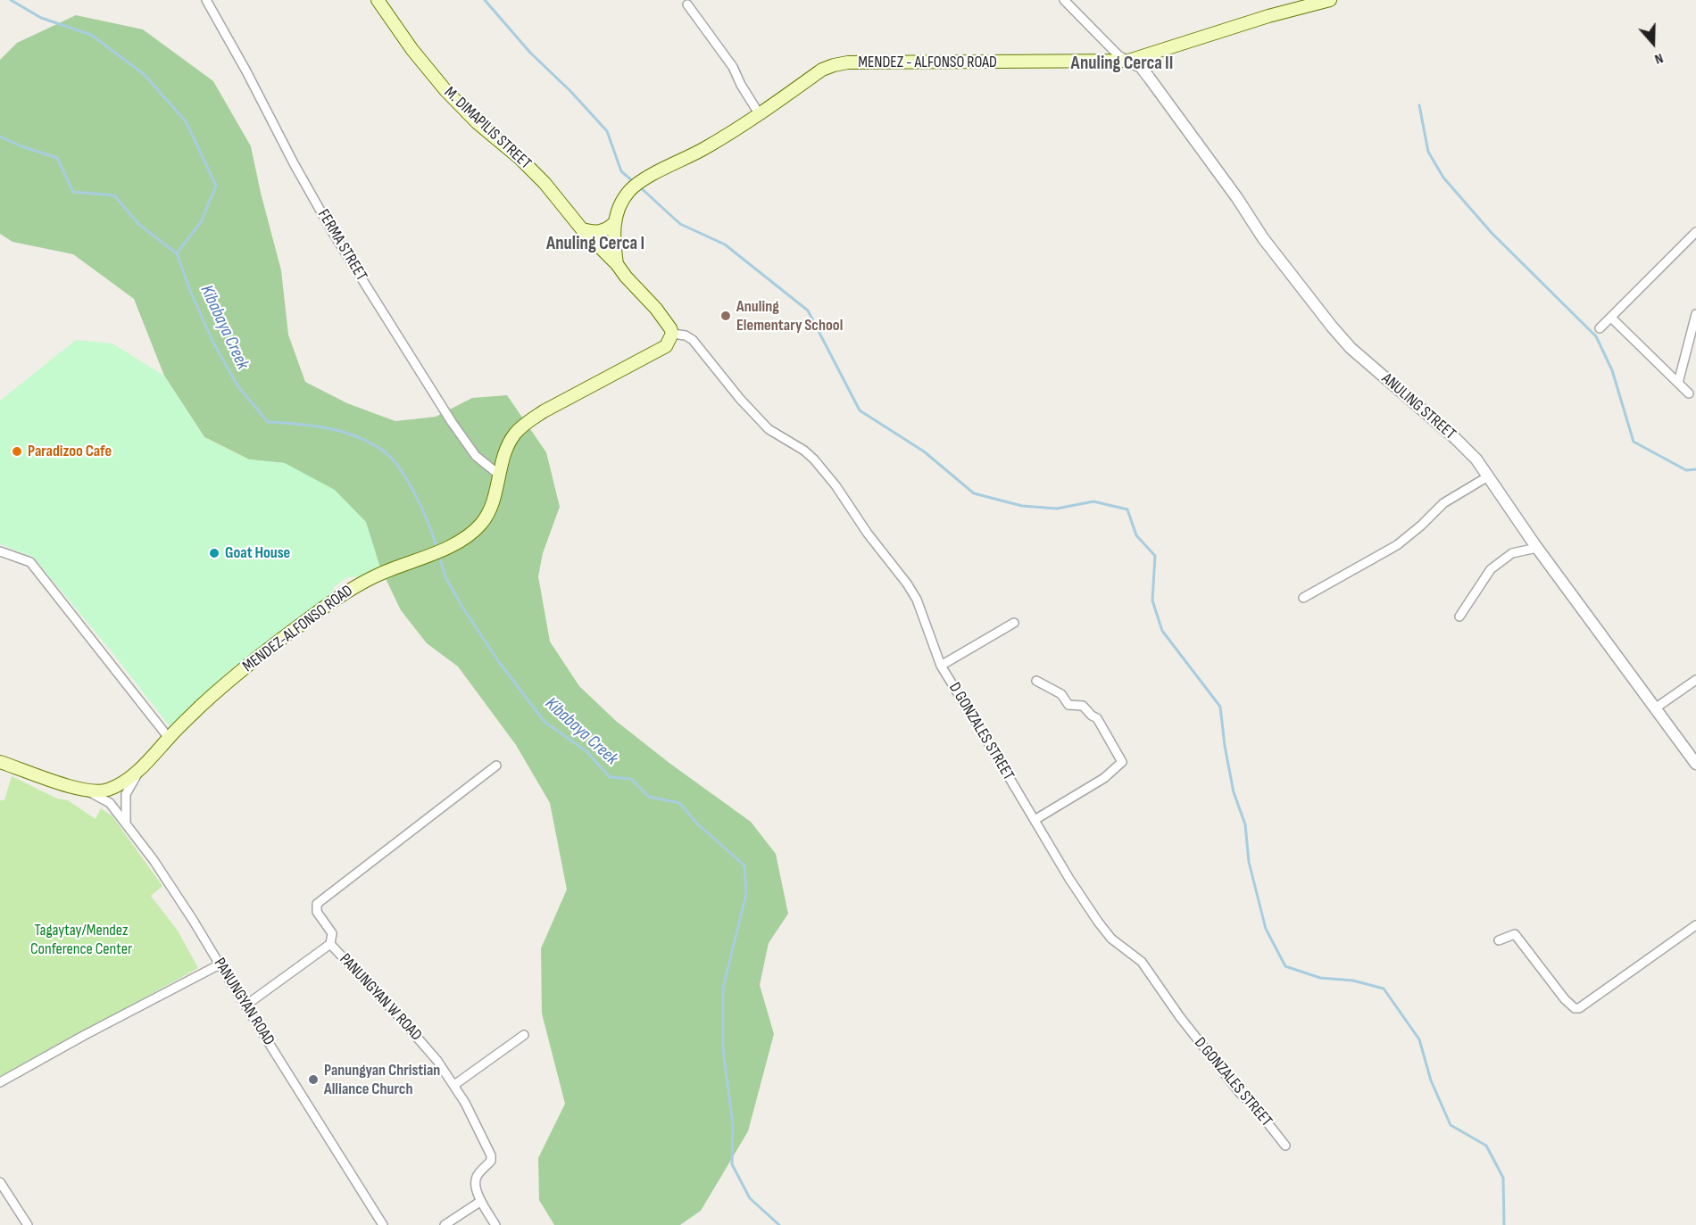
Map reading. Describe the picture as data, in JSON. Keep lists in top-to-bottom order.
{
  "streets": {
    "main road": ["MENDEZ - ALFONSO ROAD", "M. DIMAPILIS STREET", "MENDEZ-ALFONSO ROAD"],
    "street": [
      "FERMA STREET",
      "ANULING STREET",
      "D GONZALES STREET",
      "PANUNGYAN W ROAD",
      "PANUNGYAN ROAD"
    ]
  },
  "crossings": [
    ["MENDEZ - ALFONSO ROAD", "M. DIMAPILIS STREET"],
    ["MENDEZ - ALFONSO ROAD", "ANULING STREET"],
    ["FERMA STREET", "MENDEZ-ALFONSO ROAD"],
    ["MENDEZ-ALFONSO ROAD", "D GONZALES STREET"],
    ["MENDEZ-ALFONSO ROAD", "PANUNGYAN ROAD"],
    ["PANUNGYAN W ROAD", "PANUNGYAN ROAD"]
  ],
  "districts": ["Anuling Cerca II", "Anuling Cerca I"],
  "water": ["Kibabaya Creek"],
  "parks": ["Tagaytay/Mendez Conference Center"],
  "places": [
    "Anuling Elementary School",
    "Paradizoo Cafe",
    "Goat House",
    "Panungyan Christian Alliance Church"
  ],
  "north": "bottom"
}
